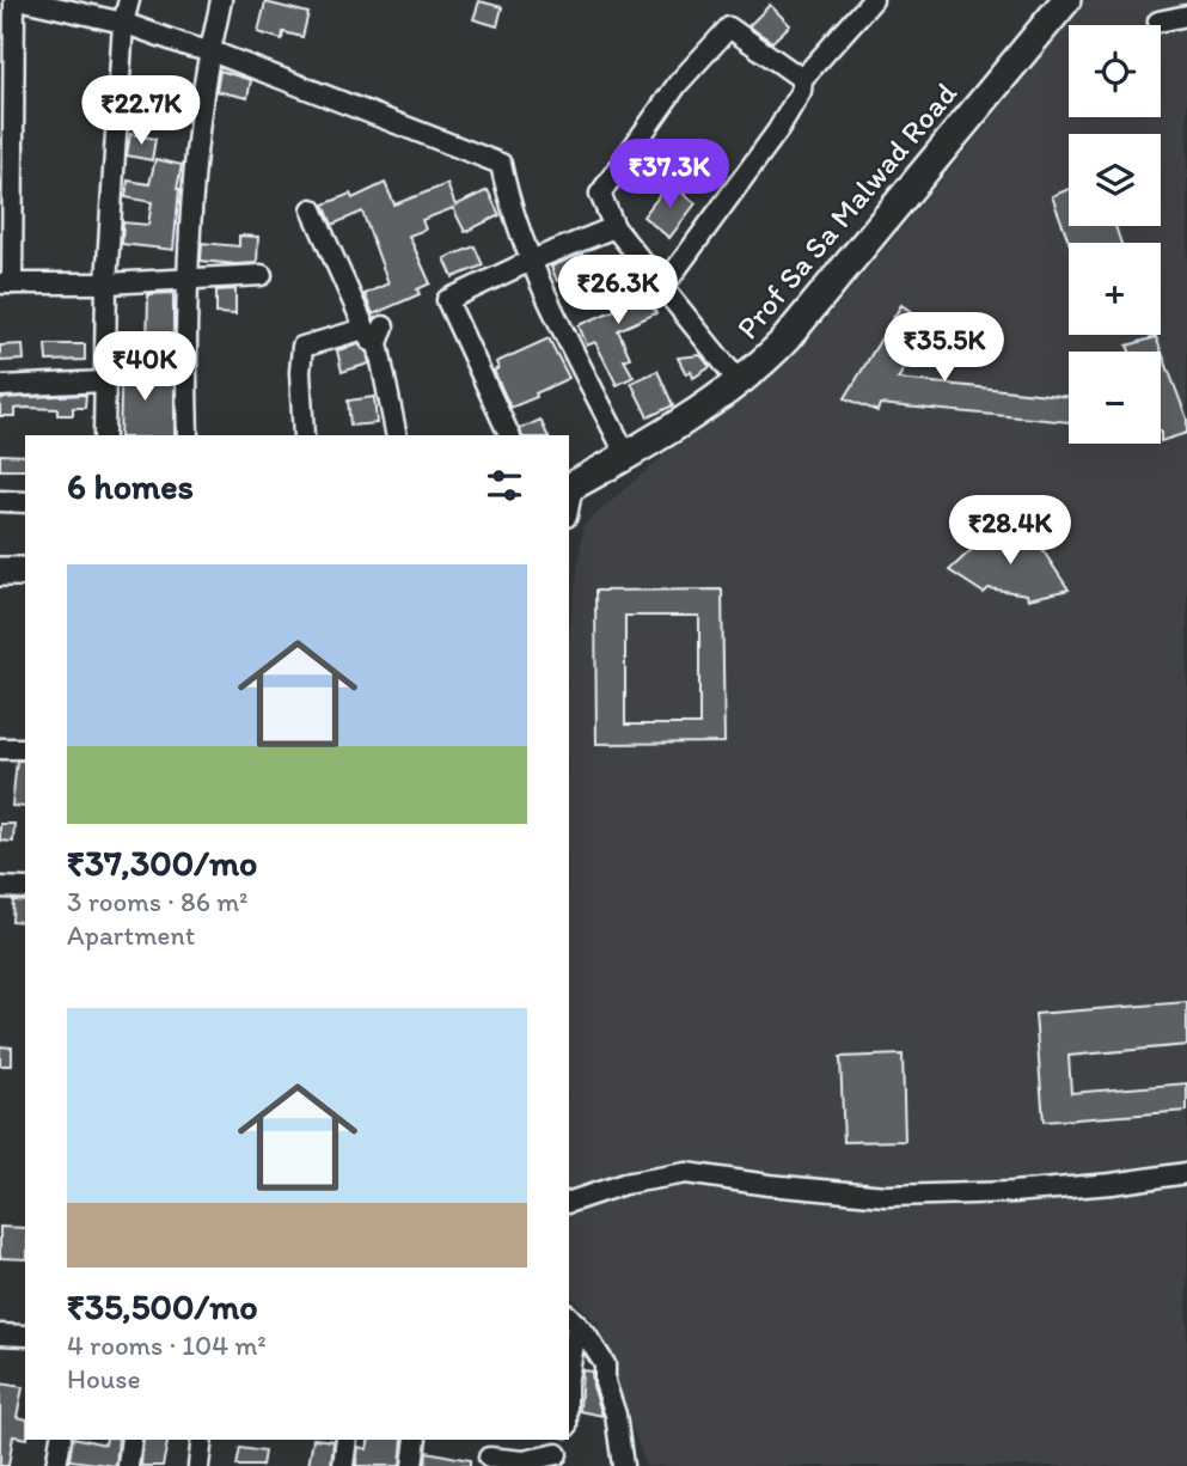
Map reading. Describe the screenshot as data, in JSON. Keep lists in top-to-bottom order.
{
  "streets": {
    "street": ["Prof Sa Sa Malwad Road"]
  },
  "page": {
    "map_buttons": ["+", "−"],
    "price": [
      "₹22.7K",
      "₹37.3K",
      "₹26.3K",
      "₹35.5K",
      "₹40K",
      "₹28.4K"
    ],
    "heading": "6 homes",
    "list": [
      {
        "name": "₹37,300/mo",
        "note": "3 rooms · 86 m² · Apartment"
      },
      {
        "name": "₹35,500/mo",
        "note": "4 rooms · 104 m² · House"
      }
    ]
  }
}
